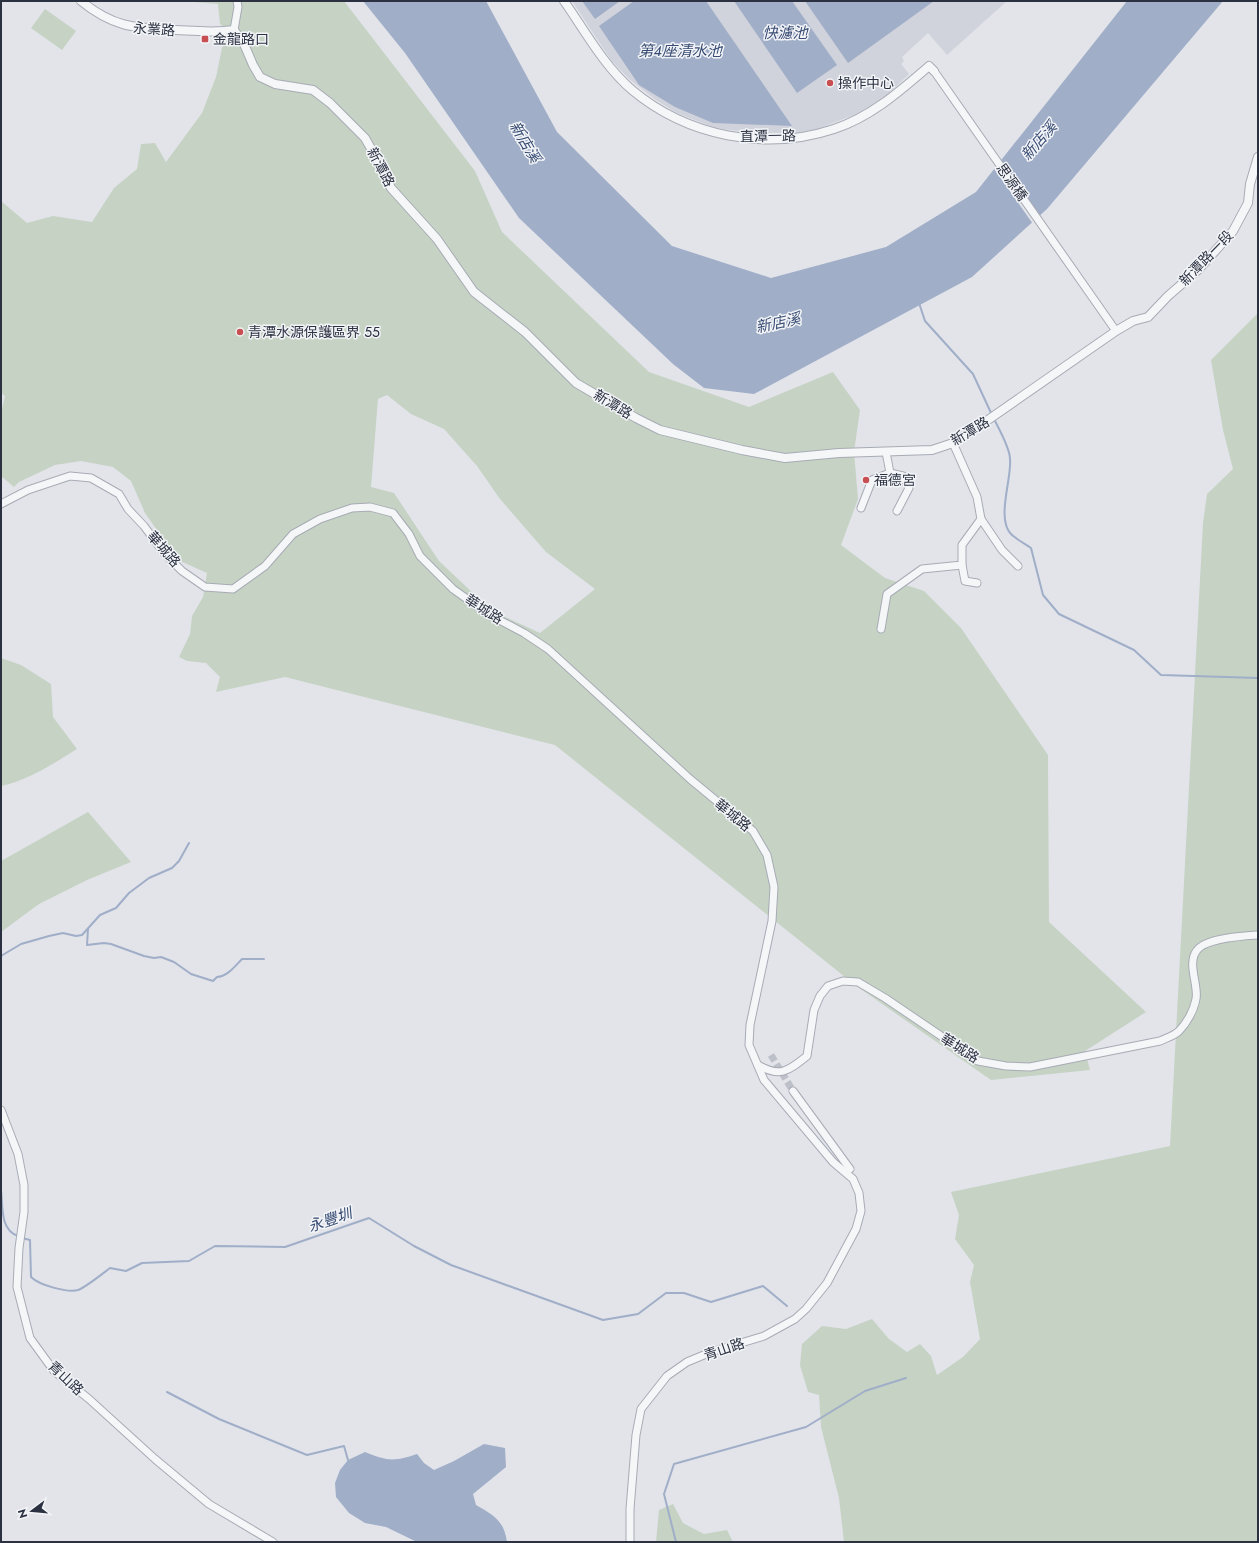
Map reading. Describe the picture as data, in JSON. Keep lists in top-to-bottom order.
{
  "streets": {
    "street": [
      "永業路",
      "直潭一路",
      "新潭路",
      "思源橋",
      "新潭路一段",
      "華城路",
      "青山路"
    ]
  },
  "crossings": [
    ["永業路", "新潭路"],
    ["直潭一路", "思源橋"],
    ["新潭路", "思源橋"],
    ["新潭路", "新潭路一段"],
    ["思源橋", "新潭路一段"],
    ["華城路", "青山路"]
  ],
  "water": [
    "快濾池",
    "第4座清水池",
    "新店溪",
    "永豐圳"
  ],
  "places": {
    "transit": ["金龍路口"],
    "other": ["操作中心", "青潭水源保護區界 55", "福德宮"]
  },
  "north": "left"
}
